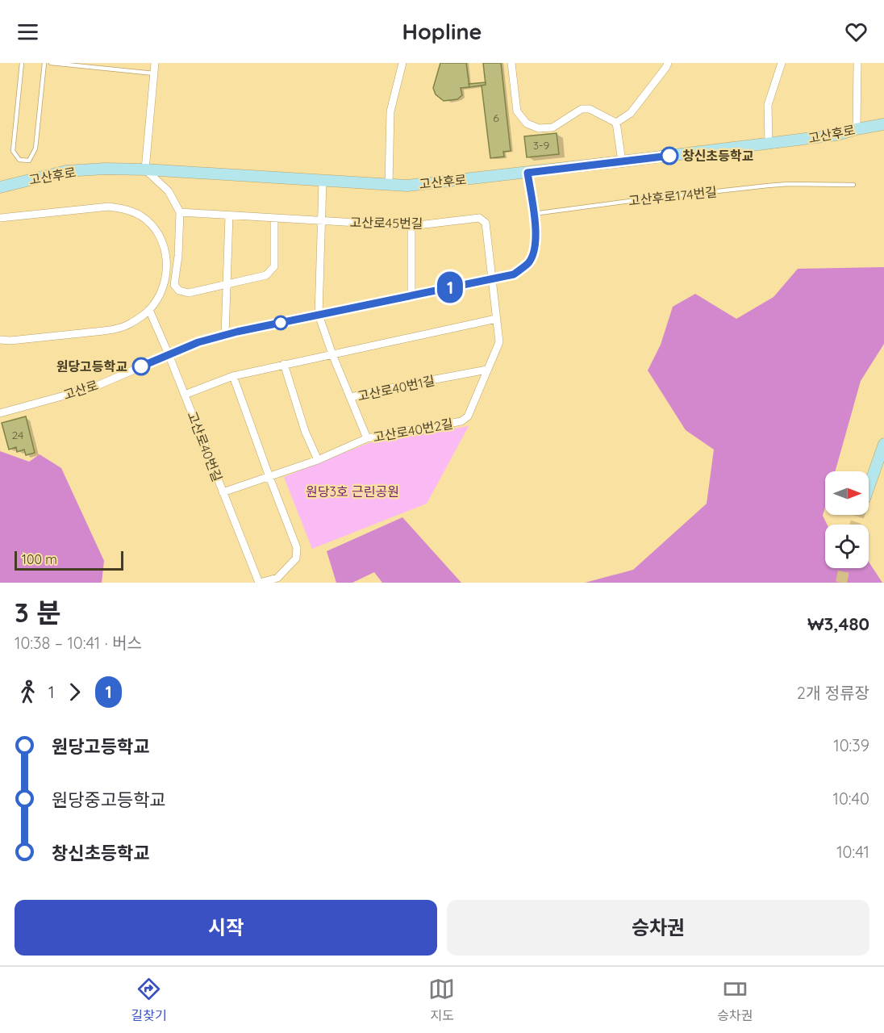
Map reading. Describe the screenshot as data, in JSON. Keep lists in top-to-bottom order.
{
  "streets": {
    "main road": ["고산후로"],
    "street": [
      "고산로45번길",
      "고산로40번1길",
      "고산로",
      "고산로40번2길",
      "고산로40번길"
    ],
    "lane": ["고산후로174번길"]
  },
  "crossings": [
    ["고산후로174번길", "고산로"],
    ["고산로45번길", "고산로"],
    ["고산로45번길", "고산로40번2길"],
    ["고산로40번1길", "고산로"],
    ["고산로40번1길", "고산로40번2길"],
    ["고산로", "고산로40번2길"],
    ["고산로", "고산로40번길"],
    ["고산로40번2길", "고산로40번길"]
  ],
  "parks": ["원당3호 근린공원"],
  "places": ["창신초등학교", "원당고등학교"],
  "lines": ["bus line 1"],
  "house_numbers": ["6", "3-9", "24"],
  "scale_bar": "100 m",
  "north": "right",
  "page": {
    "header": "Hopline",
    "on_map": "1",
    "scale": "100 m",
    "heading": ["3 분", "10:38 – 10:41 · 버스", "₩3,480"],
    "legs": ["1", "1", "2개 정류장"],
    "list": [
      {
        "name": "원당고등학교",
        "value": "10:39"
      },
      {
        "name": "원당중고등학교",
        "value": "10:40"
      },
      {
        "name": "창신초등학교",
        "value": "10:41"
      }
    ],
    "buttons": ["시작", "승차권"],
    "tabs": ["길찾기", "지도", "승차권"]
  }
}
